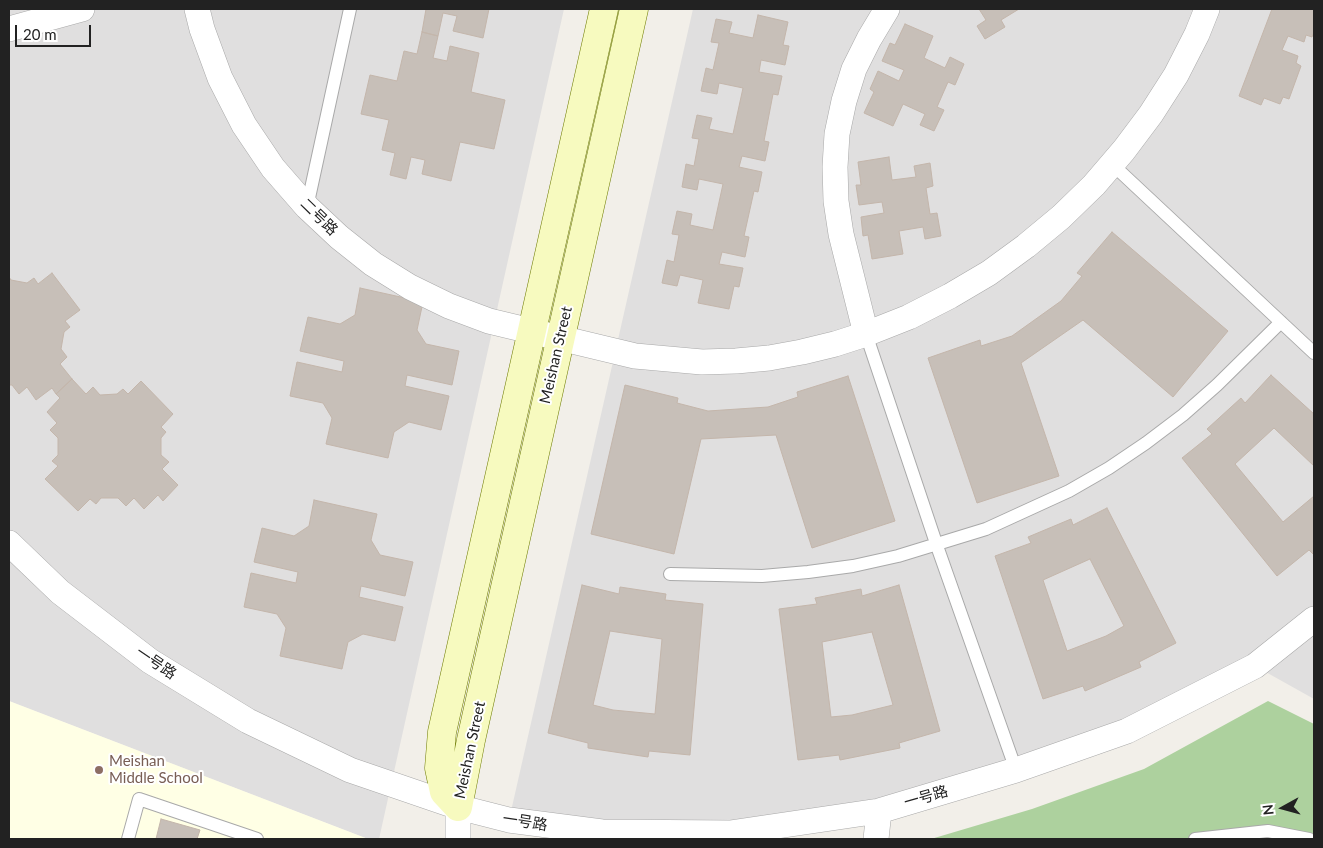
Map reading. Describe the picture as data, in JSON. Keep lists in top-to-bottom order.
{
  "streets": {
    "street": ["二号路", "Meishan Street", "一号路"]
  },
  "crossings": [
    ["二号路", "Meishan Street"],
    ["Meishan Street", "一号路"]
  ],
  "places": ["Meishan Middle School"],
  "scale_bar": "20 m",
  "north": "left"
}
